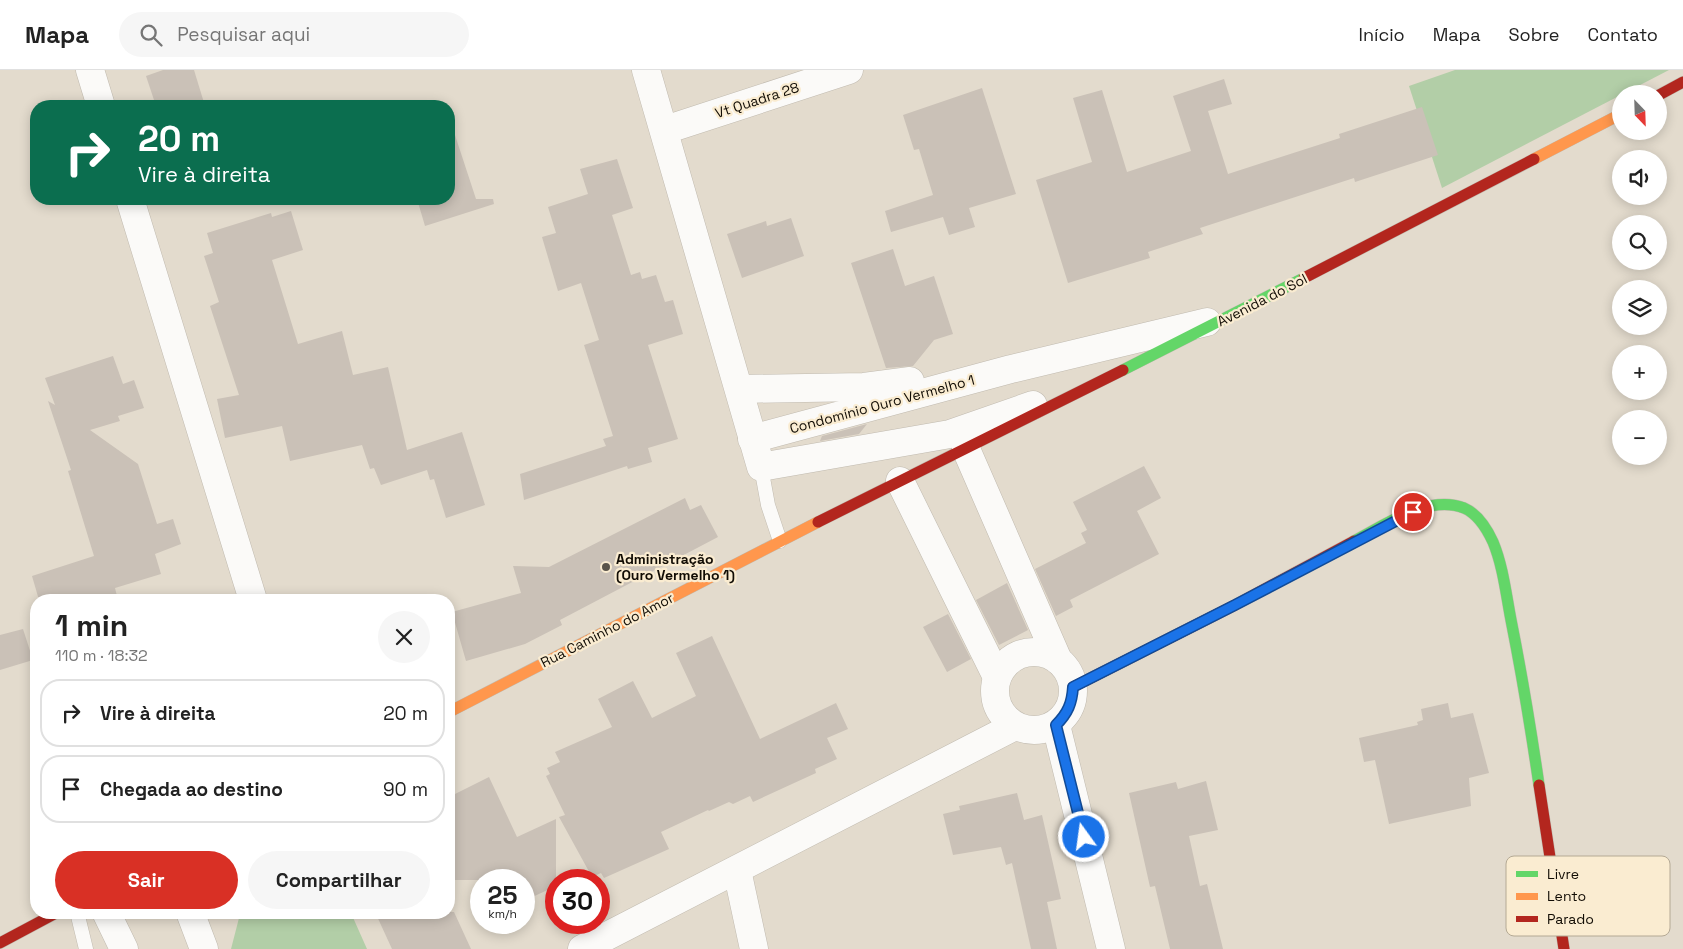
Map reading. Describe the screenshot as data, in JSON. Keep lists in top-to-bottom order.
{
  "streets": {
    "street": [
      "Vt Quadra 28",
      "Avenida do Sol",
      "Condomínio Ouro Vermelho 1",
      "Rua Caminho do Amor"
    ]
  },
  "crossings": [
    ["Avenida do Sol", "Condomínio Ouro Vermelho 1"],
    ["Avenida do Sol", "Rua Caminho do Amor"]
  ],
  "places": ["Administração (Ouro Vermelho 1)"],
  "legend": ["Livre", "Lento", "Parado"],
  "north": "bottom right",
  "page": {
    "header": "Mapa",
    "search": "Pesquisar aqui",
    "nav": [
      "Início",
      "Mapa",
      "Sobre",
      "Contato"
    ],
    "map_buttons": ["+", "−"],
    "turn": ["20 m", "Vire à direita"],
    "heading": ["1 min", "110 m · 18:32"],
    "list": [
      {
        "name": "Vire à direita",
        "value": "20 m"
      },
      {
        "name": "Chegada ao destino",
        "value": "90 m"
      }
    ],
    "buttons": ["Sair", "Compartilhar"],
    "speed": "25 km/h",
    "limit": "30"
  }
}
